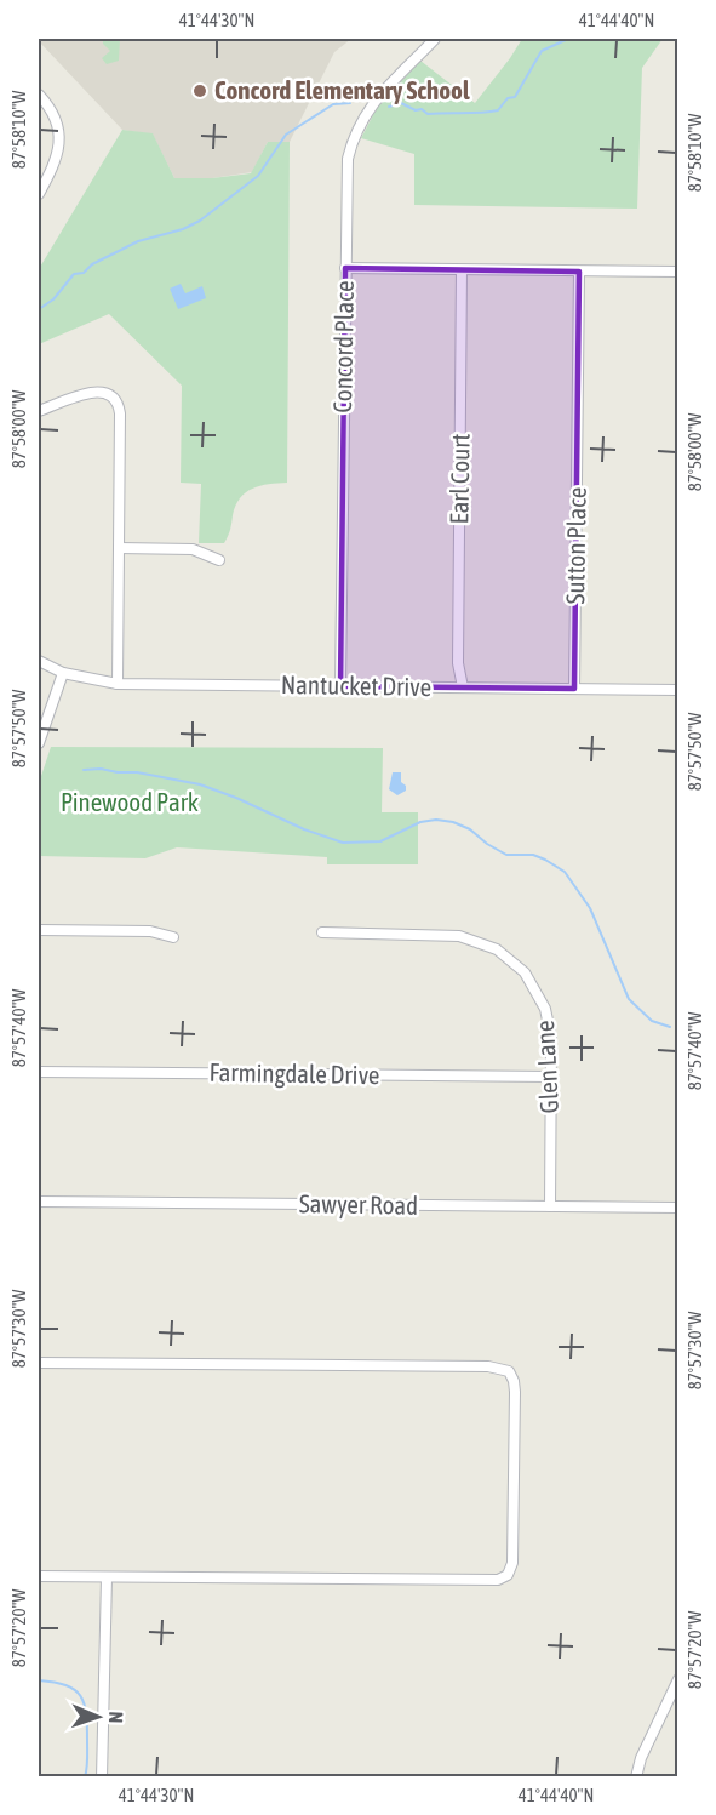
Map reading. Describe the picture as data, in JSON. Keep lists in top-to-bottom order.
{
  "streets": {
    "street": [
      "Concord Place",
      "Earl Court",
      "Sutton Place",
      "Nantucket Drive",
      "Glen Lane",
      "Farmingdale Drive",
      "Sawyer Road"
    ]
  },
  "crossings": [
    ["Concord Place", "Nantucket Drive"],
    ["Earl Court", "Nantucket Drive"],
    ["Sutton Place", "Nantucket Drive"],
    ["Glen Lane", "Farmingdale Drive"],
    ["Glen Lane", "Sawyer Road"]
  ],
  "parks": ["Pinewood Park"],
  "places": ["Concord Elementary School"],
  "north": "right",
  "coordinates": [
    "41°44'30\"N",
    "41°44'40\"N",
    "87°58'10\"W",
    "87°58'00\"W",
    "87°57'50\"W",
    "87°57'40\"W",
    "87°57'30\"W",
    "87°57'20\"W"
  ]
}
